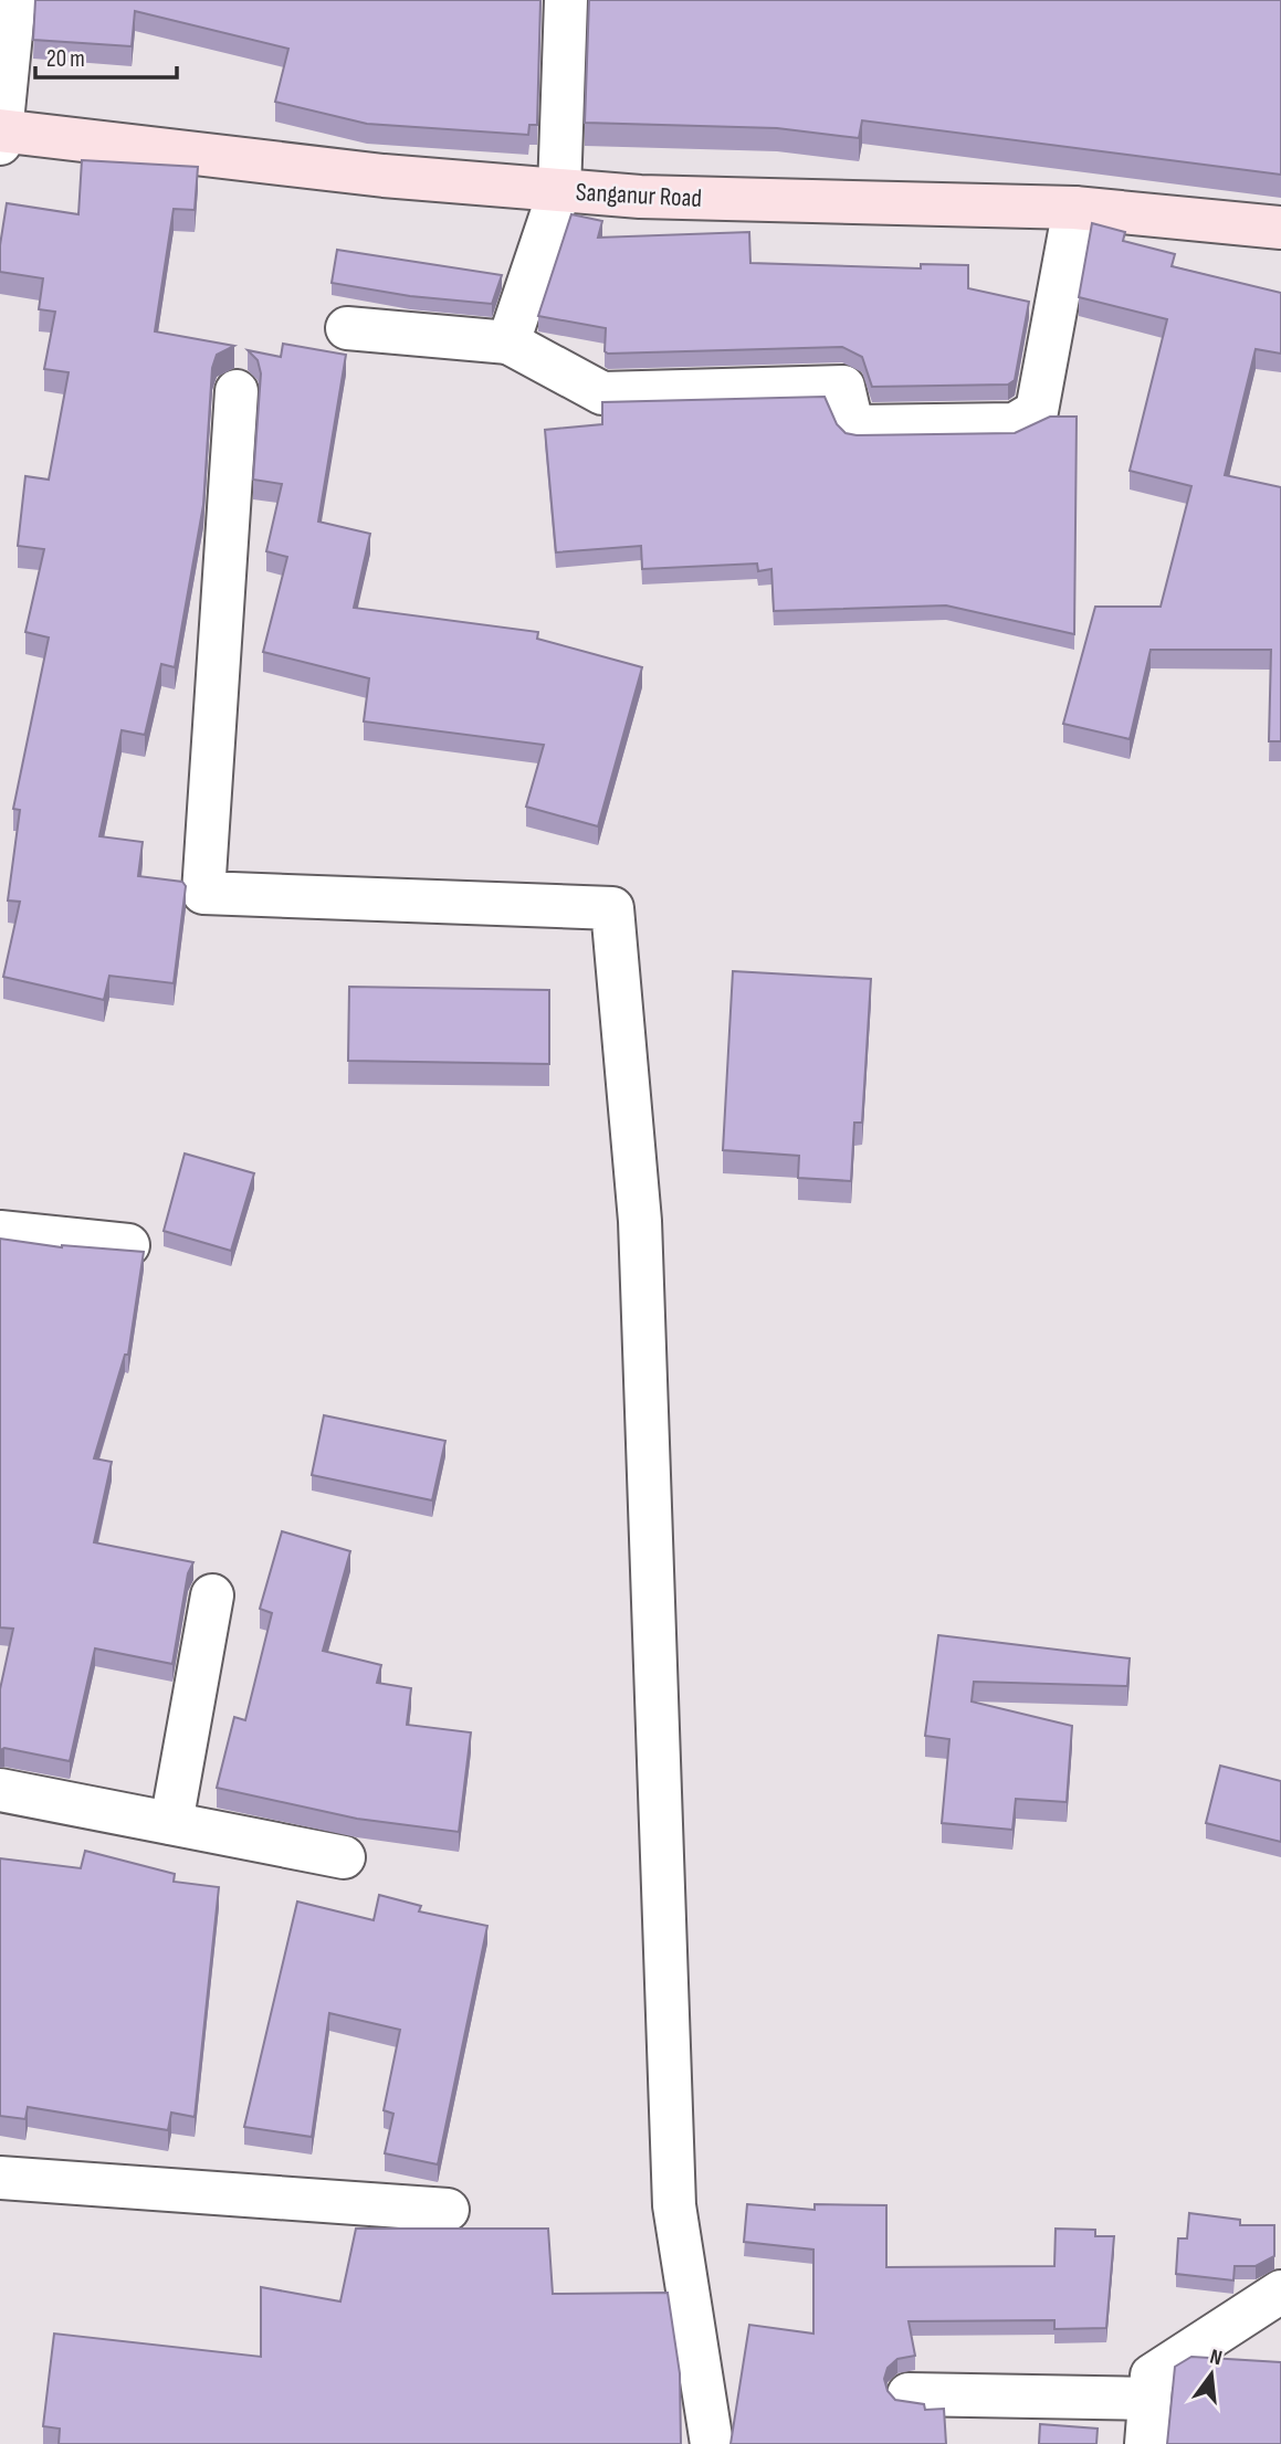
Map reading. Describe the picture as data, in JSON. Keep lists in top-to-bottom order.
{
  "streets": {
    "main road": ["Sanganur Road"]
  },
  "scale_bar": "20 m",
  "north": "top"
}
